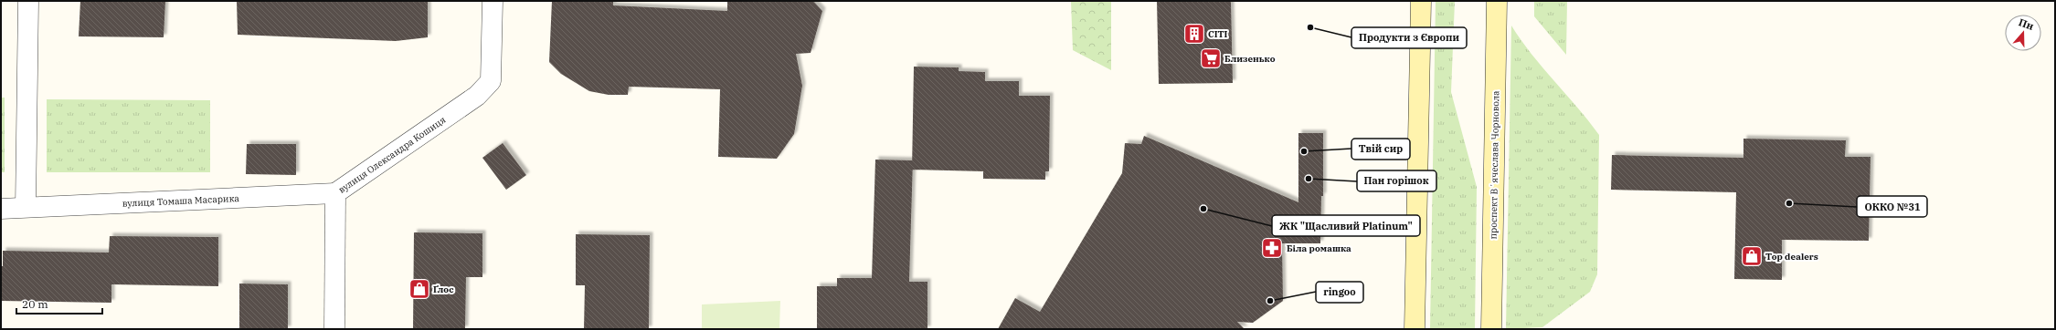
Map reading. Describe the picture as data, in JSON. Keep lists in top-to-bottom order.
{
  "streets": {
    "main road": ["проспект Вʼячеслава Чорновола"],
    "street": ["вулиця Олександра Кошиця", "вулиця Томаша Масарика"]
  },
  "crossings": [
    ["вулиця Олександра Кошиця", "вулиця Томаша Масарика"]
  ],
  "places": {
    "other": [
      "Продукти з Європи",
      "Твій сир",
      "Пан горішок",
      "ОККО №31",
      "ЖК \"Щасливий Platinum\"",
      "ringoo"
    ],
    "building": ["CITI"],
    "supermarket": ["Близенько"],
    "pharmacy": ["Біла ромашка"],
    "shop": ["Top dealers", "Ґлос"]
  },
  "scale_bar": "20 m",
  "north": "top"
}
